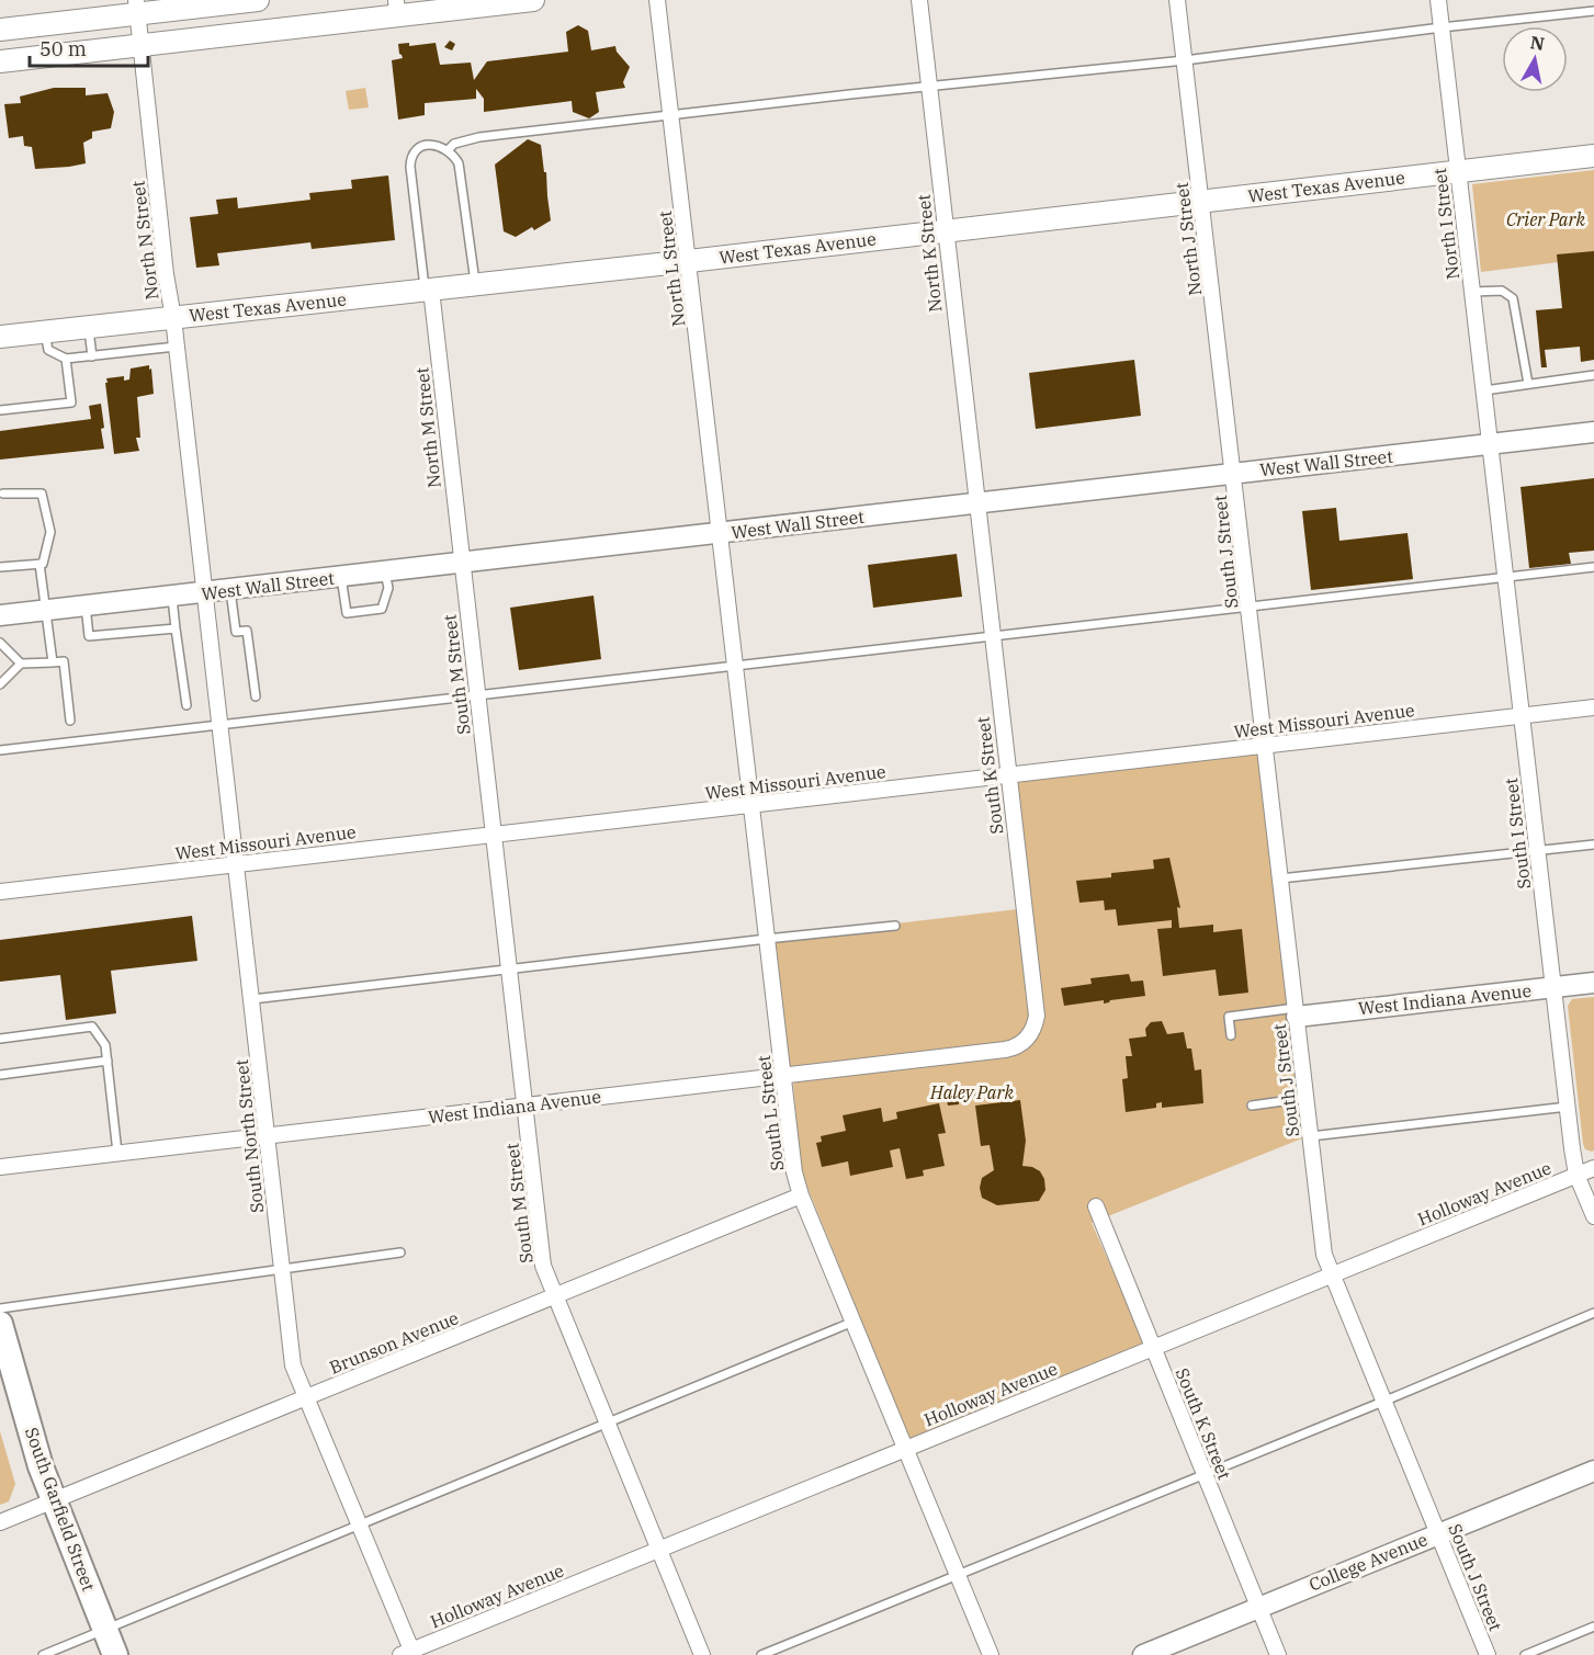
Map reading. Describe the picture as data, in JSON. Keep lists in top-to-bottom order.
{
  "streets": {
    "main road": ["West Texas Avenue", "South Garfield Street"],
    "street": [
      "North I Street",
      "North J Street",
      "North N Street",
      "North K Street",
      "North L Street",
      "North M Street",
      "West Wall Street",
      "South J Street",
      "South M Street",
      "West Missouri Avenue",
      "South K Street",
      "South I Street",
      "West Indiana Avenue",
      "South L Street",
      "South North Street",
      "Holloway Avenue",
      "Brunson Avenue",
      "College Avenue"
    ]
  },
  "crossings": [
    ["West Texas Avenue", "North I Street"],
    ["West Texas Avenue", "North J Street"],
    ["West Texas Avenue", "North N Street"],
    ["West Texas Avenue", "North K Street"],
    ["West Texas Avenue", "North L Street"],
    ["West Texas Avenue", "North M Street"],
    ["North I Street", "West Wall Street"],
    ["North I Street", "South I Street"],
    ["North J Street", "West Wall Street"],
    ["North J Street", "South J Street"],
    ["North N Street", "West Wall Street"],
    ["North N Street", "South North Street"],
    ["North K Street", "West Wall Street"],
    ["North K Street", "South K Street"],
    ["North L Street", "West Wall Street"],
    ["North L Street", "South L Street"],
    ["North M Street", "West Wall Street"],
    ["North M Street", "South M Street"],
    ["West Wall Street", "South J Street"],
    ["West Wall Street", "South M Street"],
    ["West Wall Street", "South K Street"],
    ["West Wall Street", "South I Street"],
    ["West Wall Street", "South L Street"],
    ["West Wall Street", "South North Street"],
    ["South J Street", "West Missouri Avenue"],
    ["South J Street", "West Indiana Avenue"],
    ["South J Street", "Holloway Avenue"],
    ["South J Street", "College Avenue"],
    ["South M Street", "West Missouri Avenue"],
    ["South M Street", "West Indiana Avenue"],
    ["South M Street", "Holloway Avenue"],
    ["South M Street", "Brunson Avenue"],
    ["West Missouri Avenue", "South K Street"],
    ["West Missouri Avenue", "South I Street"],
    ["West Missouri Avenue", "South L Street"],
    ["West Missouri Avenue", "South North Street"],
    ["South K Street", "West Indiana Avenue"],
    ["South K Street", "Holloway Avenue"],
    ["South K Street", "College Avenue"],
    ["South I Street", "West Indiana Avenue"],
    ["South I Street", "Holloway Avenue"],
    ["West Indiana Avenue", "South L Street"],
    ["West Indiana Avenue", "South North Street"],
    ["South L Street", "Holloway Avenue"],
    ["South L Street", "Brunson Avenue"],
    ["South North Street", "Holloway Avenue"],
    ["South North Street", "Brunson Avenue"],
    ["Brunson Avenue", "South Garfield Street"]
  ],
  "parks": ["Crier Park", "Haley Park"],
  "scale_bar": "50 m",
  "north": "top"
}
